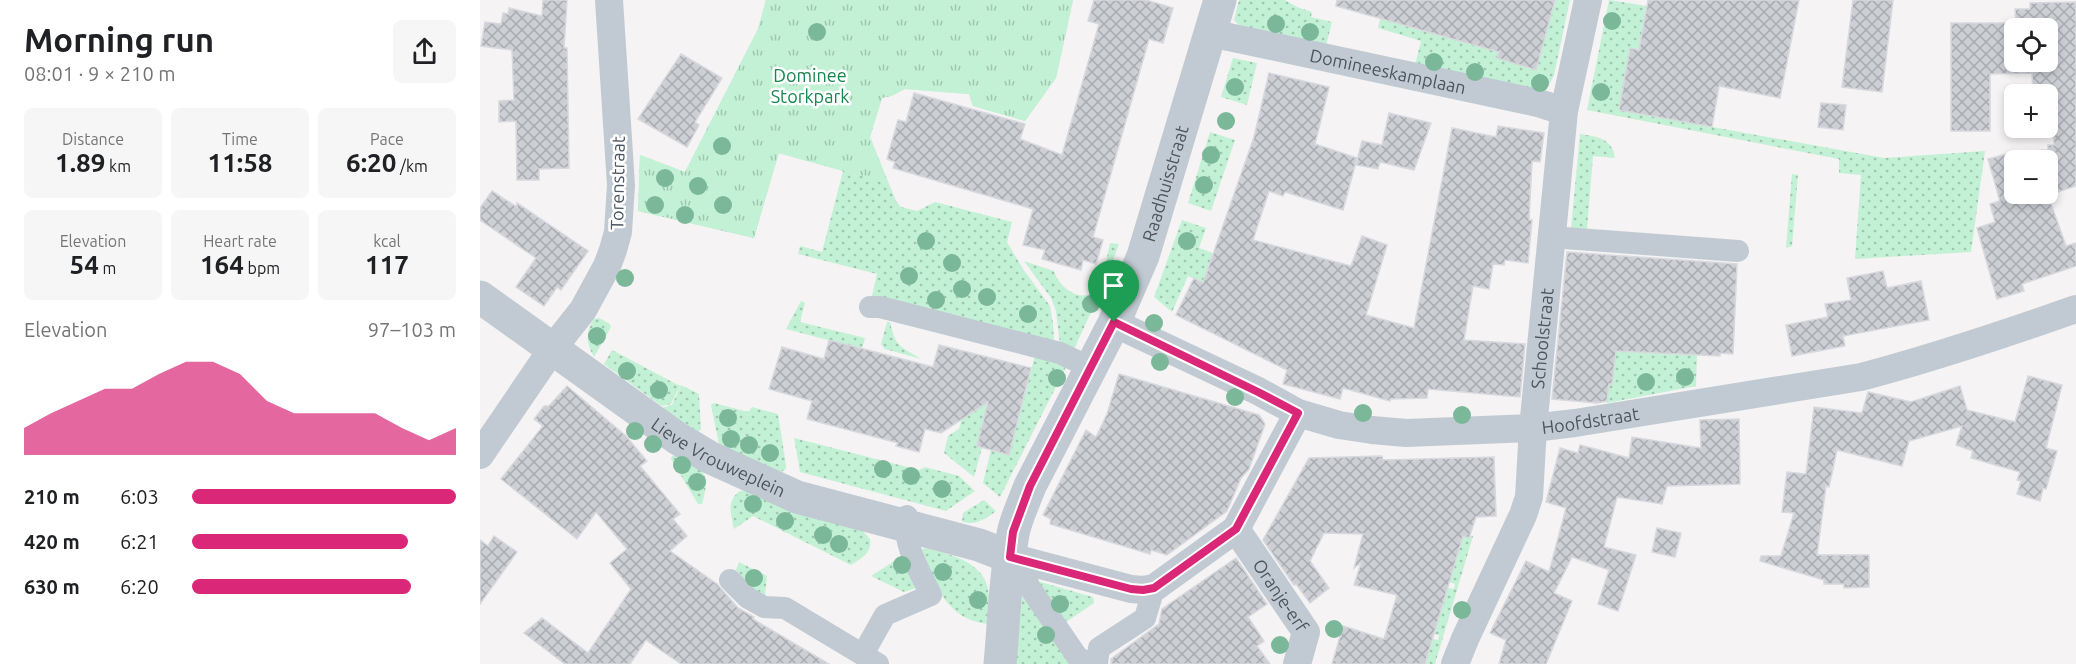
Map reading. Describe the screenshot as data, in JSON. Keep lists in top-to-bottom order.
{
  "streets": {
    "street": [
      "Domineeskamplaan",
      "Torenstraat",
      "Raadhuisstraat",
      "Schoolstraat",
      "Hoofdstraat",
      "Lieve Vrouweplein",
      "Oranje-erf"
    ]
  },
  "crossings": [
    ["Domineeskamplaan", "Raadhuisstraat"],
    ["Domineeskamplaan", "Schoolstraat"],
    ["Torenstraat", "Lieve Vrouweplein"],
    ["Raadhuisstraat", "Hoofdstraat"],
    ["Raadhuisstraat", "Lieve Vrouweplein"],
    ["Schoolstraat", "Hoofdstraat"]
  ],
  "parks": ["Dominee Storkpark"],
  "page": {
    "heading": ["Morning run", "08:01 · 9 × 210 m"],
    "map_buttons": ["+", "−"],
    "stats": [
      ["Distance", "1.89 km"],
      ["Time", "11:58"],
      ["Pace", "6:20 /km"],
      ["Elevation", "54 m"],
      ["Heart rate", "164 bpm"],
      ["kcal", "117"]
    ],
    "chart": ["Elevation", "97–103 m"],
    "list": [
      {
        "name": "210 m",
        "note": "6:03"
      },
      {
        "name": "420 m",
        "note": "6:21"
      },
      {
        "name": "630 m",
        "note": "6:20"
      }
    ]
  }
}
